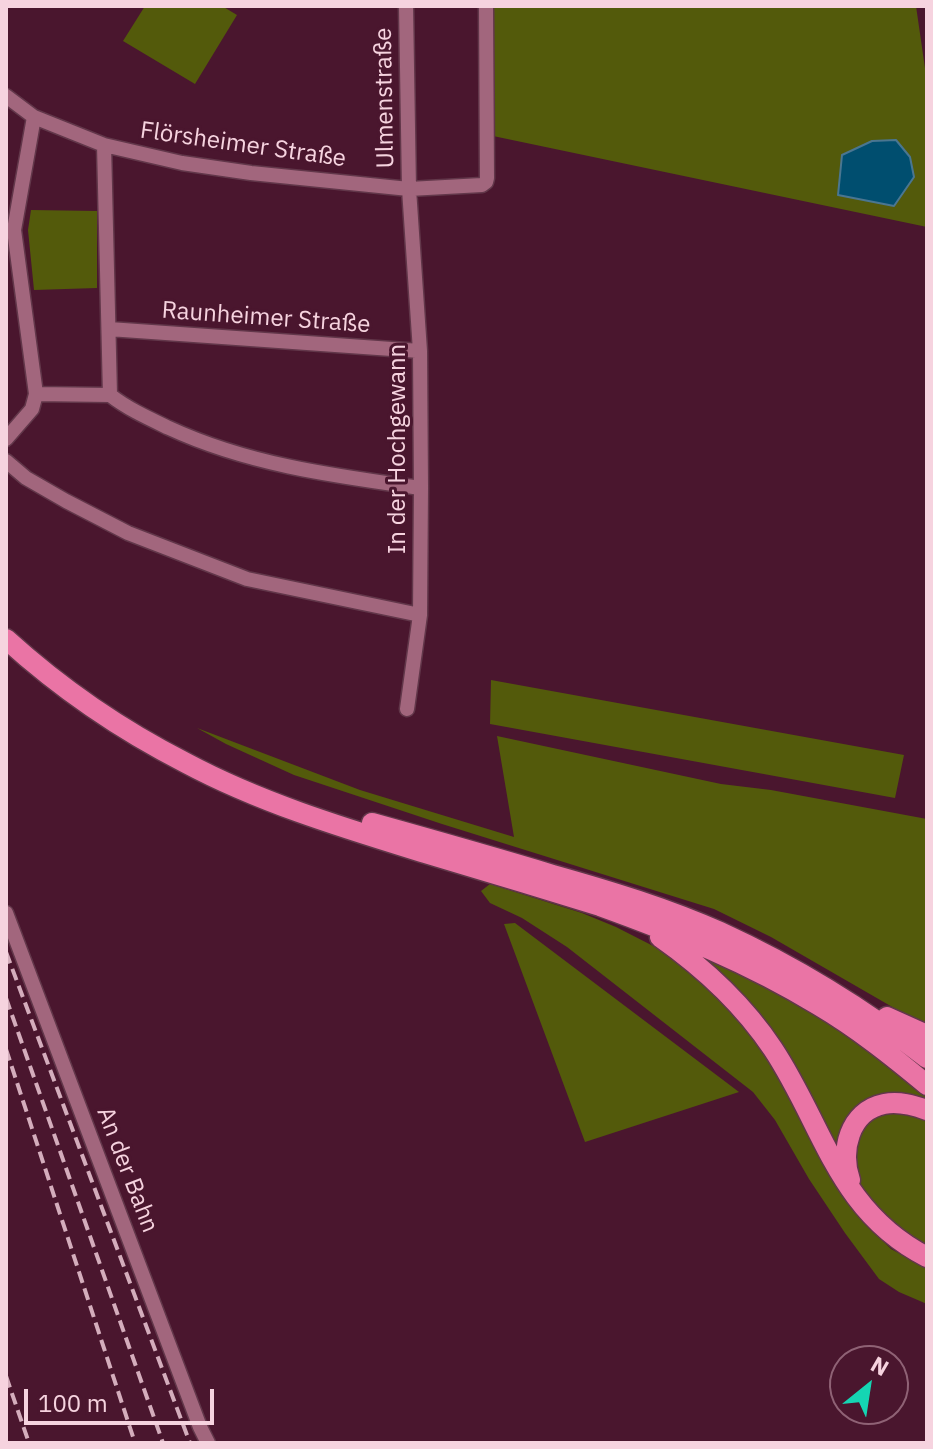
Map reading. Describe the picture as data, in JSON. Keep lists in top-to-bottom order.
{
  "streets": {
    "street": [
      "Ulmenstraße",
      "Flörsheimer Straße",
      "Raunheimer Straße",
      "In der Hochgewann",
      "An der Bahn"
    ]
  },
  "crossings": [
    ["Ulmenstraße", "Flörsheimer Straße"],
    ["Ulmenstraße", "In der Hochgewann"],
    ["Flörsheimer Straße", "In der Hochgewann"],
    ["Raunheimer Straße", "In der Hochgewann"]
  ],
  "scale_bar": "100 m",
  "north": "top right"
}
